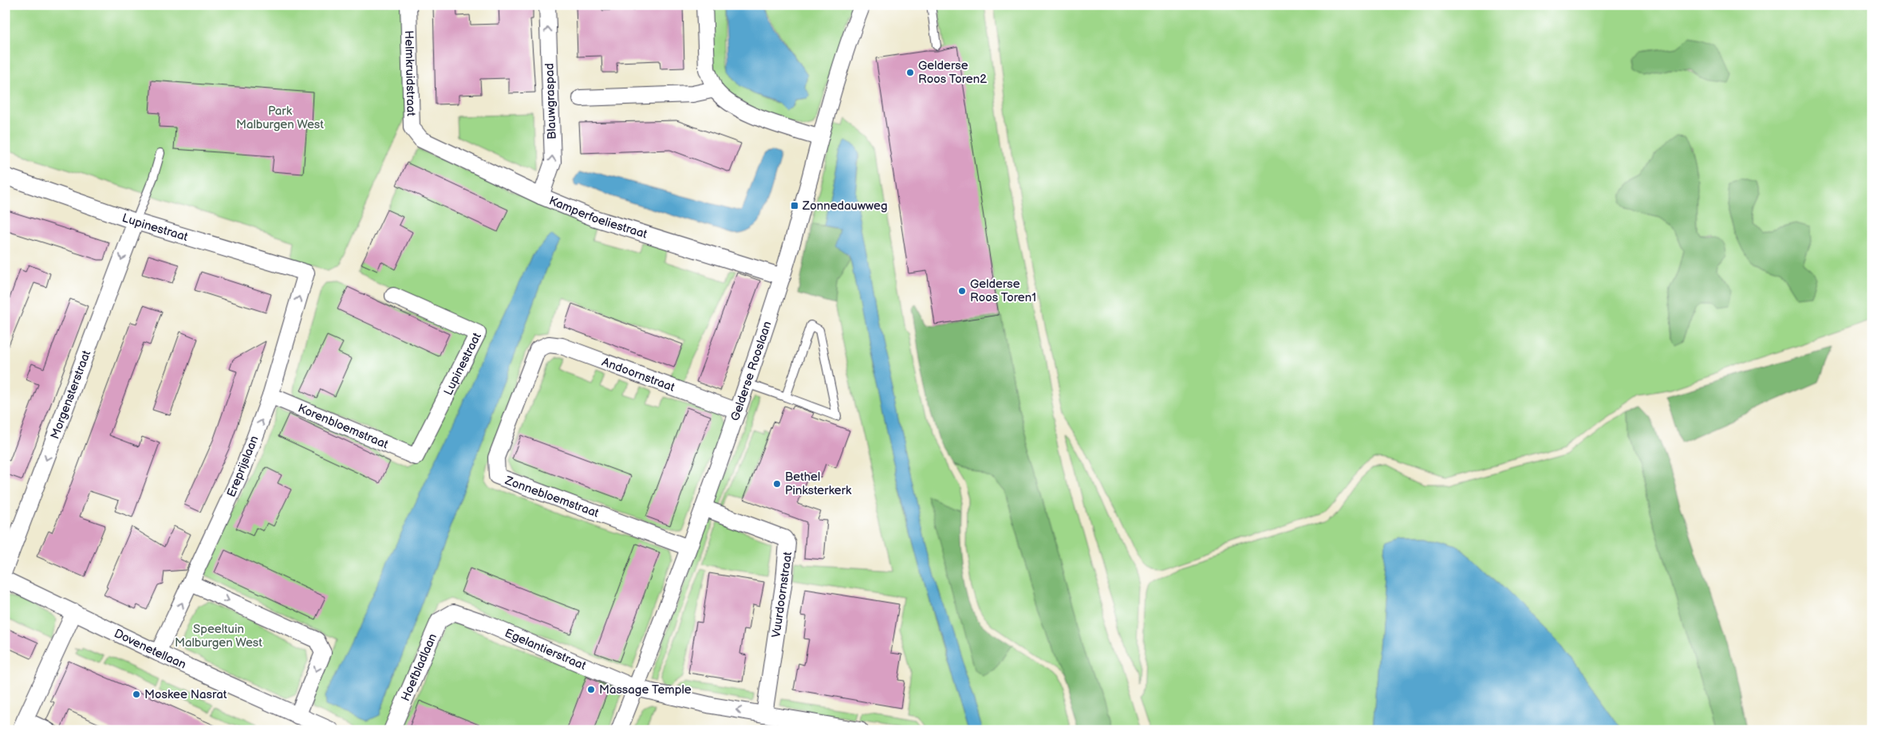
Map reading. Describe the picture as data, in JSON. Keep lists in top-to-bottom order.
{
  "streets": {
    "street": [
      "Helmkruidstraat",
      "Blauwgraspad",
      "Kamperfoeliestraat",
      "Lupinestraat",
      "Gelderse Rooslaan",
      "Andoornstraat",
      "Morgensterstraat",
      "Korenbloemstraat",
      "Ereprijslaan",
      "Zonnebloemstraat",
      "Vuurdoornstraat",
      "Dovenetellaan",
      "Egelantierstraat",
      "Hoefbladlaan"
    ]
  },
  "crossings": [
    ["Helmkruidstraat", "Kamperfoeliestraat"],
    ["Blauwgraspad", "Kamperfoeliestraat"],
    ["Kamperfoeliestraat", "Gelderse Rooslaan"],
    ["Lupinestraat", "Morgensterstraat"],
    ["Lupinestraat", "Korenbloemstraat"],
    ["Lupinestraat", "Ereprijslaan"],
    ["Gelderse Rooslaan", "Andoornstraat"],
    ["Gelderse Rooslaan", "Zonnebloemstraat"],
    ["Gelderse Rooslaan", "Vuurdoornstraat"],
    ["Gelderse Rooslaan", "Egelantierstraat"],
    ["Andoornstraat", "Zonnebloemstraat"],
    ["Korenbloemstraat", "Ereprijslaan"],
    ["Ereprijslaan", "Dovenetellaan"],
    ["Vuurdoornstraat", "Egelantierstraat"],
    ["Egelantierstraat", "Hoefbladlaan"]
  ],
  "one_way": ["Blauwgraspad", "Morgensterstraat", "Ereprijslaan"],
  "parks": ["Park Malburgen West", "Speeltuin Malburgen West"],
  "places": {
    "other": [
      "Gelderse Roos Toren2",
      "Gelderse Roos Toren1",
      "Bethel Pinksterkerk",
      "Massage Temple",
      "Moskee Nasrat"
    ],
    "transit": ["Zonnedauwweg"]
  }
}
